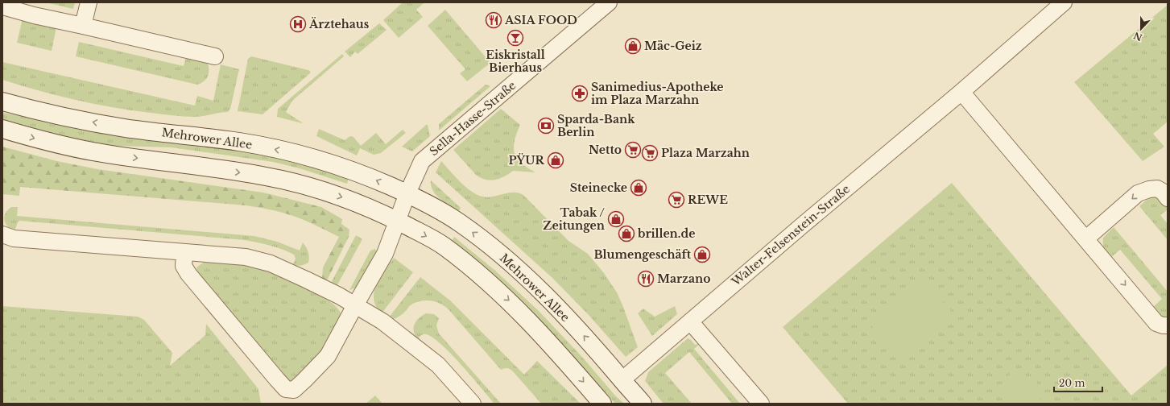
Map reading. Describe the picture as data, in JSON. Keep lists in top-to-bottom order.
{
  "streets": {
    "main road": ["Mehrower Allee"],
    "street": ["Sella-Hasse-Straße", "Walter-Felsenstein-Straße"]
  },
  "crossings": [
    ["Sella-Hasse-Straße", "Mehrower Allee"],
    ["Mehrower Allee", "Walter-Felsenstein-Straße"]
  ],
  "places": {
    "restaurant": ["ASIA FOOD", "Marzano"],
    "hospital": ["Ärztehaus"],
    "bar": ["Eiskristall Bierhaus"],
    "shop": [
      "Mäc-Geiz",
      "PŸUR",
      "Steinecke",
      "Tabak / Zeitungen",
      "brillen.de",
      "Blumengeschäft"
    ],
    "pharmacy": ["Sanimedius-Apotheke im Plaza Marzahn"],
    "bank": ["Sparda-Bank Berlin"],
    "supermarket": ["Netto", "Plaza Marzahn", "REWE"]
  },
  "scale_bar": "20 m",
  "north": "bottom"
}
